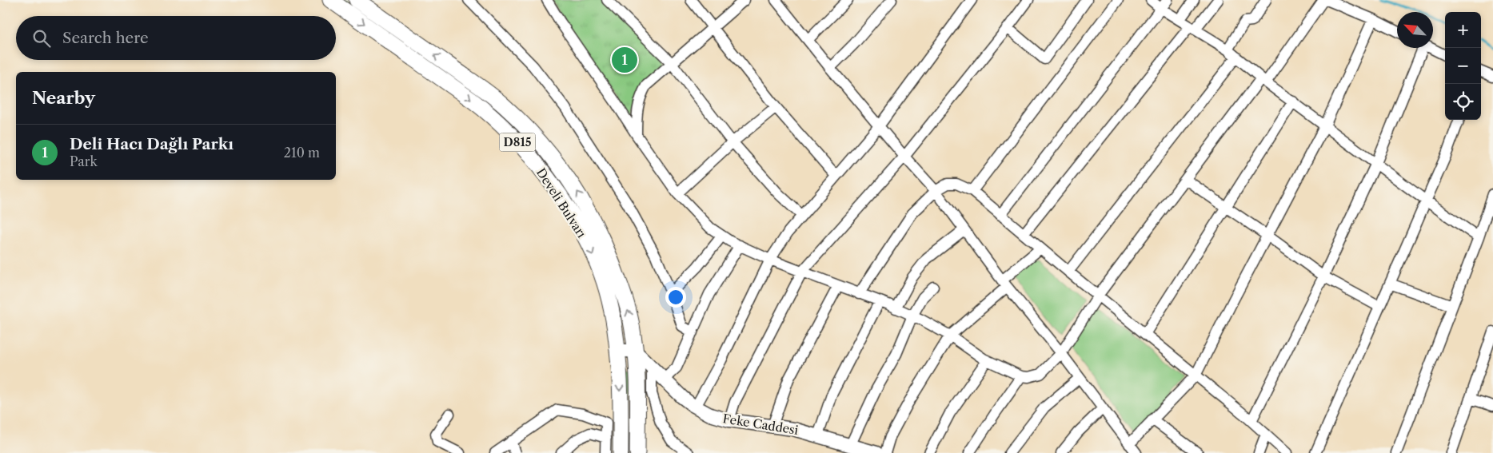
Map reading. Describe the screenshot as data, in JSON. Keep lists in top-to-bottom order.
{
  "streets": {
    "highway": ["D815", "Develi Bulvarı"],
    "main road": ["Feke Caddesi"]
  },
  "crossings": [
    ["Develi Bulvarı", "Feke Caddesi"]
  ],
  "north": "top left",
  "page": {
    "map_buttons": ["+", "−"],
    "search": "Search here",
    "pins": "1",
    "heading": "Nearby",
    "list": [
      {
        "mark": "1",
        "name": "Deli Hacı Dağlı Parkı",
        "note": "Park",
        "value": "210 m"
      }
    ]
  }
}
